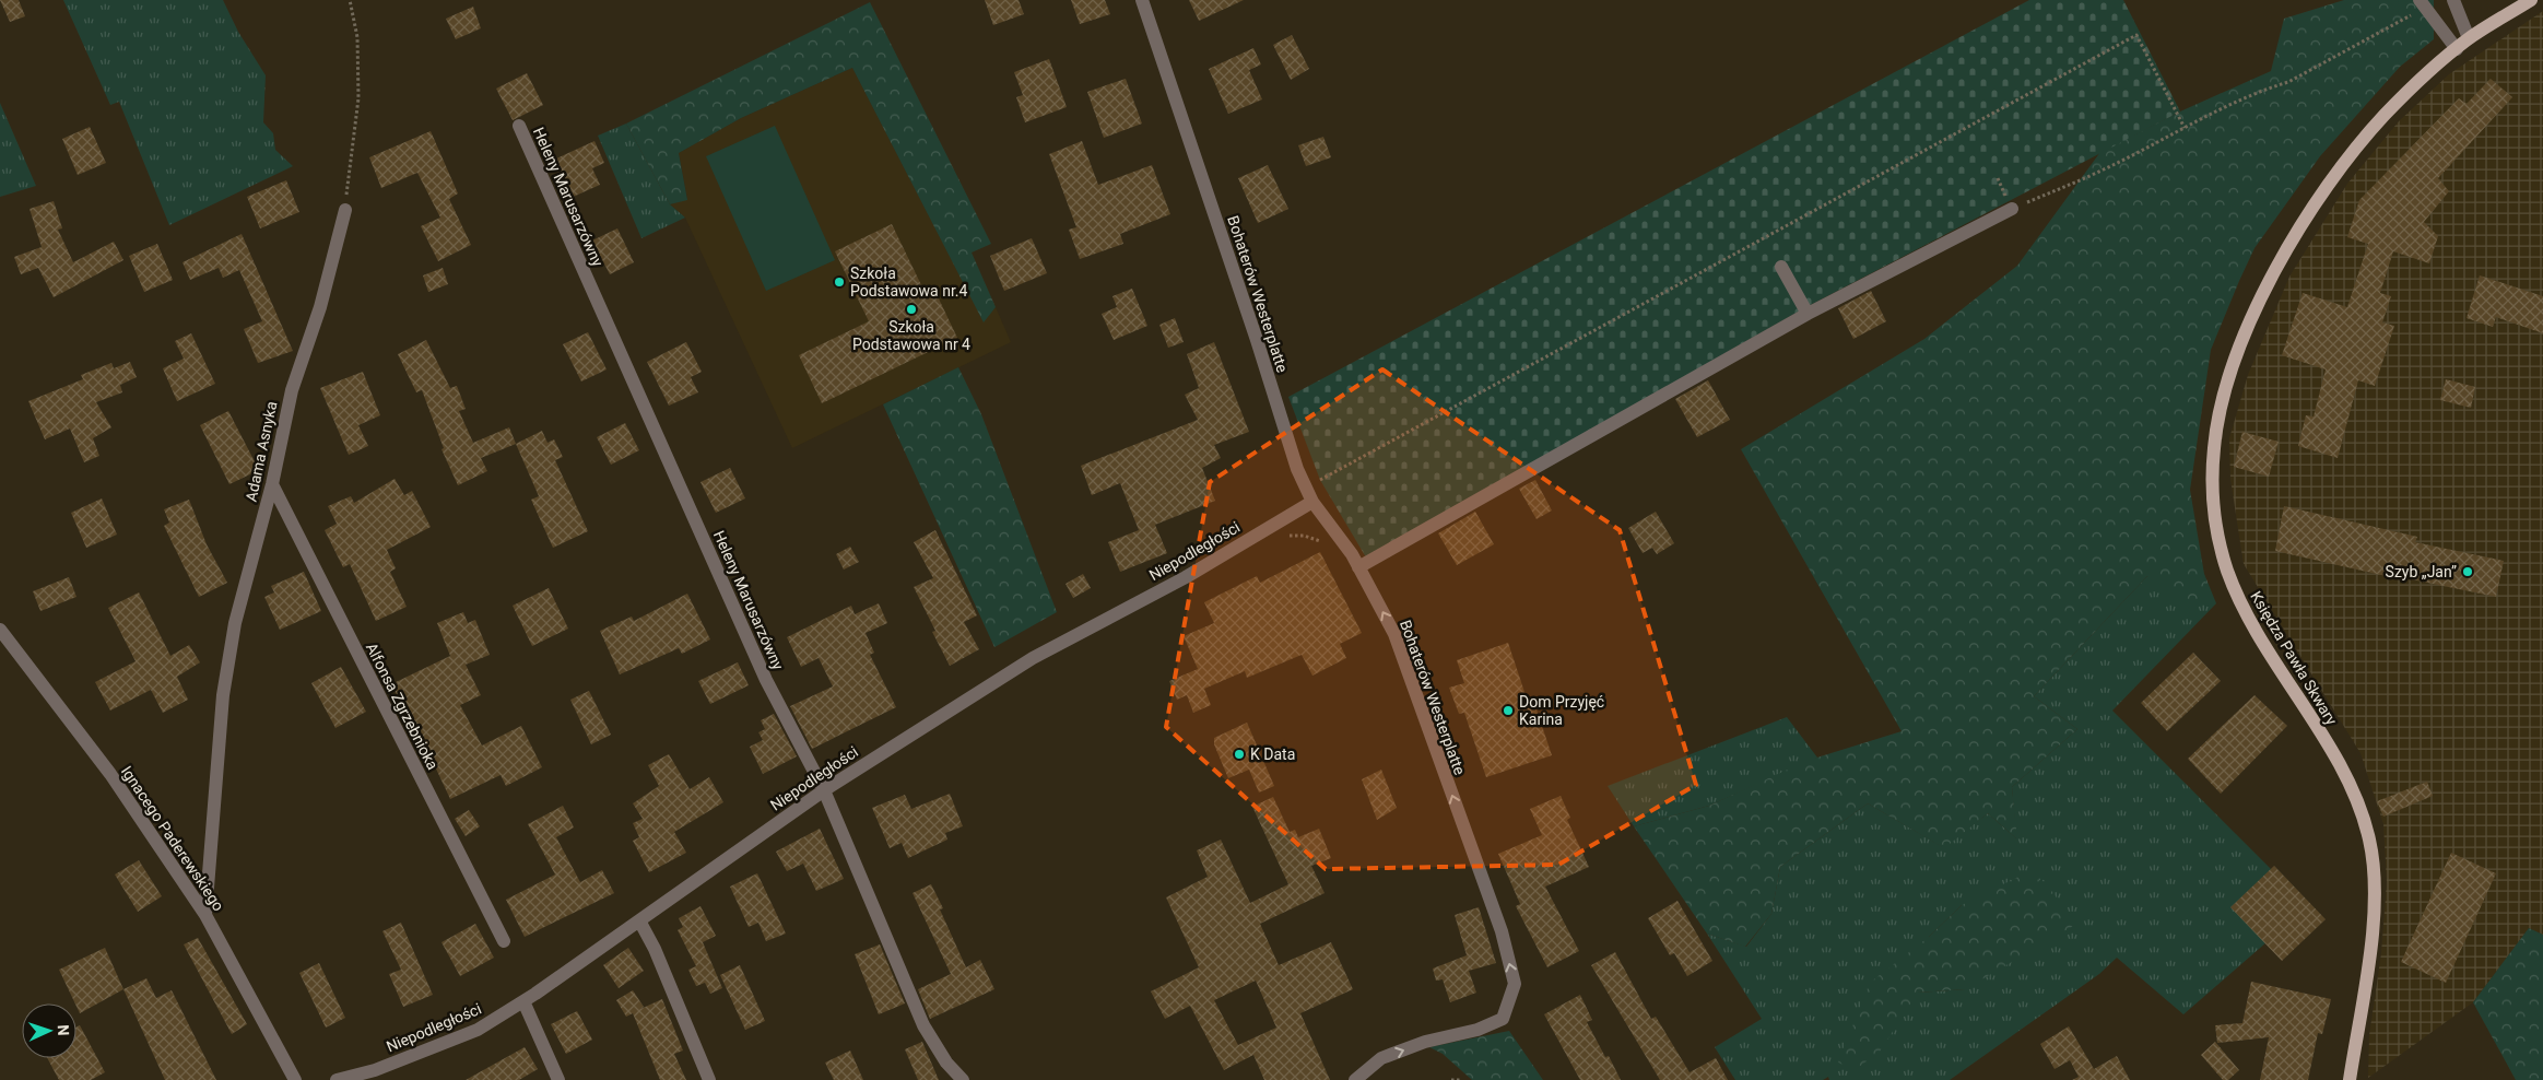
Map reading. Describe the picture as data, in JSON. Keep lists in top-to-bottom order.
{
  "streets": {
    "main road": ["Księdza Pawła Skwary"],
    "street": [
      "Heleny Marusarzówny",
      "Bohaterów Westerplatte",
      "Adama Asnyka",
      "Niepodległości",
      "Alfonsa Zgrzebnioka",
      "Ignacego Paderewskiego"
    ]
  },
  "crossings": [
    ["Heleny Marusarzówny", "Niepodległości"],
    ["Bohaterów Westerplatte", "Niepodległości"],
    ["Adama Asnyka", "Alfonsa Zgrzebnioka"],
    ["Adama Asnyka", "Ignacego Paderewskiego"]
  ],
  "places": [
    "Szkoła Podstawowa nr.4",
    "Szkoła Podstawowa nr 4",
    "Szyb „Jan”",
    "Dom Przyjęć Karina",
    "K Data"
  ],
  "north": "right"
}
